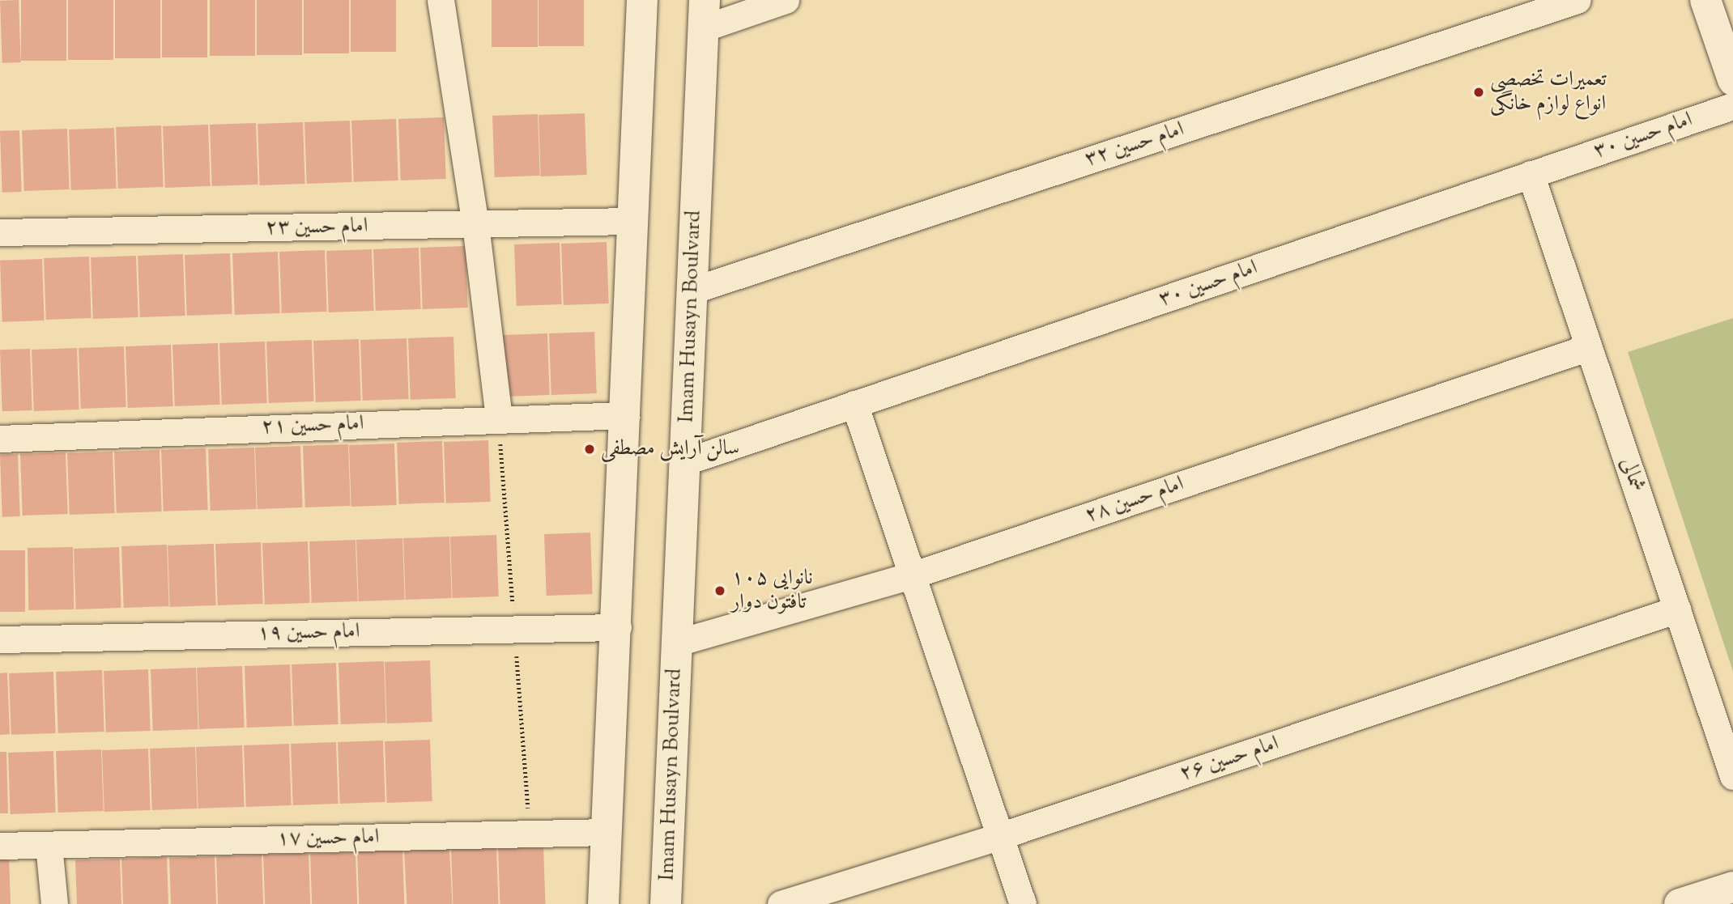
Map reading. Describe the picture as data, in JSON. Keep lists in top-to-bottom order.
{
  "streets": {
    "main road": ["Imam Husayn Boulvard"],
    "street": [
      "امام حسین ۳۰",
      "امام حسین ۳۲",
      "امام حسین ۲۳",
      "امام حسین ۲۱",
      "شمالی",
      "امام حسین ۲۸",
      "امام حسین ۱۹",
      "امام حسین ۲۶",
      "امام حسین ۱۷"
    ]
  },
  "crossings": [
    ["امام حسین ۳۰", "Imam Husayn Boulvard"],
    ["امام حسین ۳۰", "شمالی"],
    ["امام حسین ۳۲", "Imam Husayn Boulvard"],
    ["Imam Husayn Boulvard", "امام حسین ۲۸"],
    ["شمالی", "امام حسین ۲۸"],
    ["شمالی", "امام حسین ۲۶"]
  ],
  "places": ["تعمیرات تخصصی انواع لوازم خانگی", "سالن آرایش مصطفی", "نانوایی ۱۰۵ تافتون دوار"]
}
